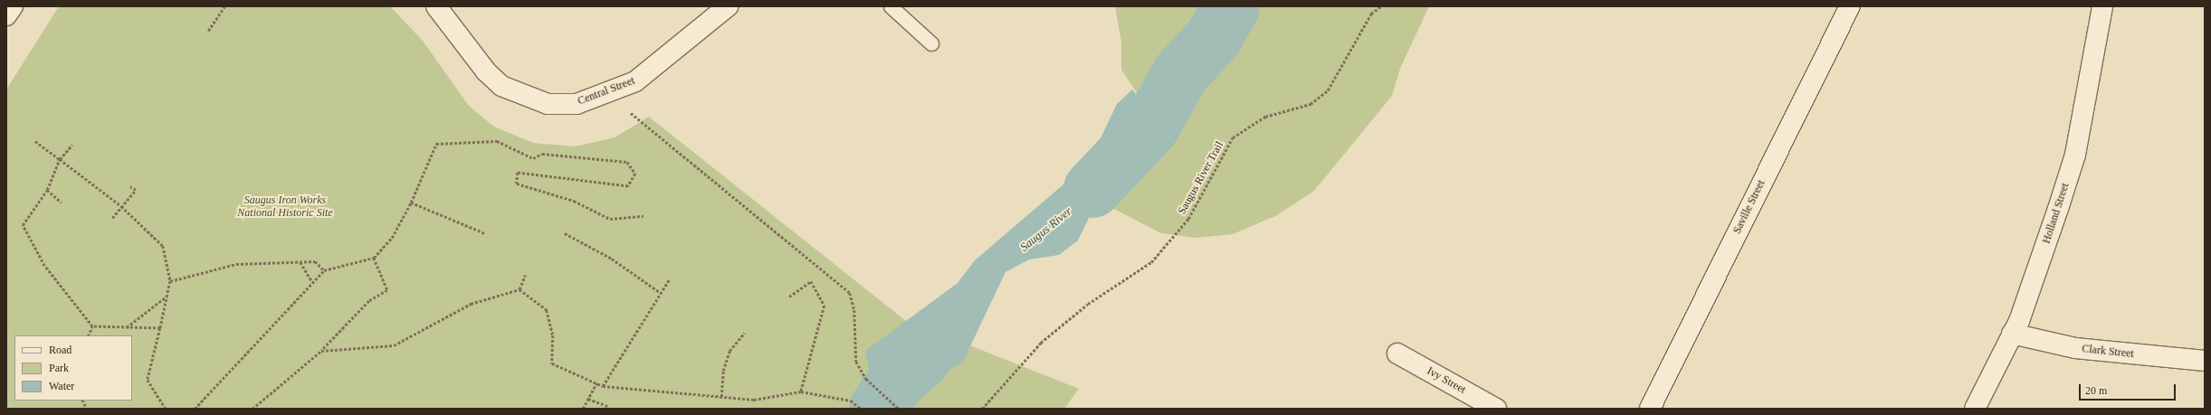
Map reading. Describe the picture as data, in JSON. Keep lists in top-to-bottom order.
{
  "streets": {
    "street": [
      "Central Street",
      "Saville Street",
      "Holland Street",
      "Clark Street",
      "Ivy Street"
    ],
    "path": ["Saugus River Trail"]
  },
  "crossings": [
    ["Holland Street", "Clark Street"]
  ],
  "water": ["Saugus River"],
  "parks": ["Saugus Iron Works National Historic Site"],
  "legend": ["Road", "Park", "Water"],
  "scale_bar": "20 m"
}
